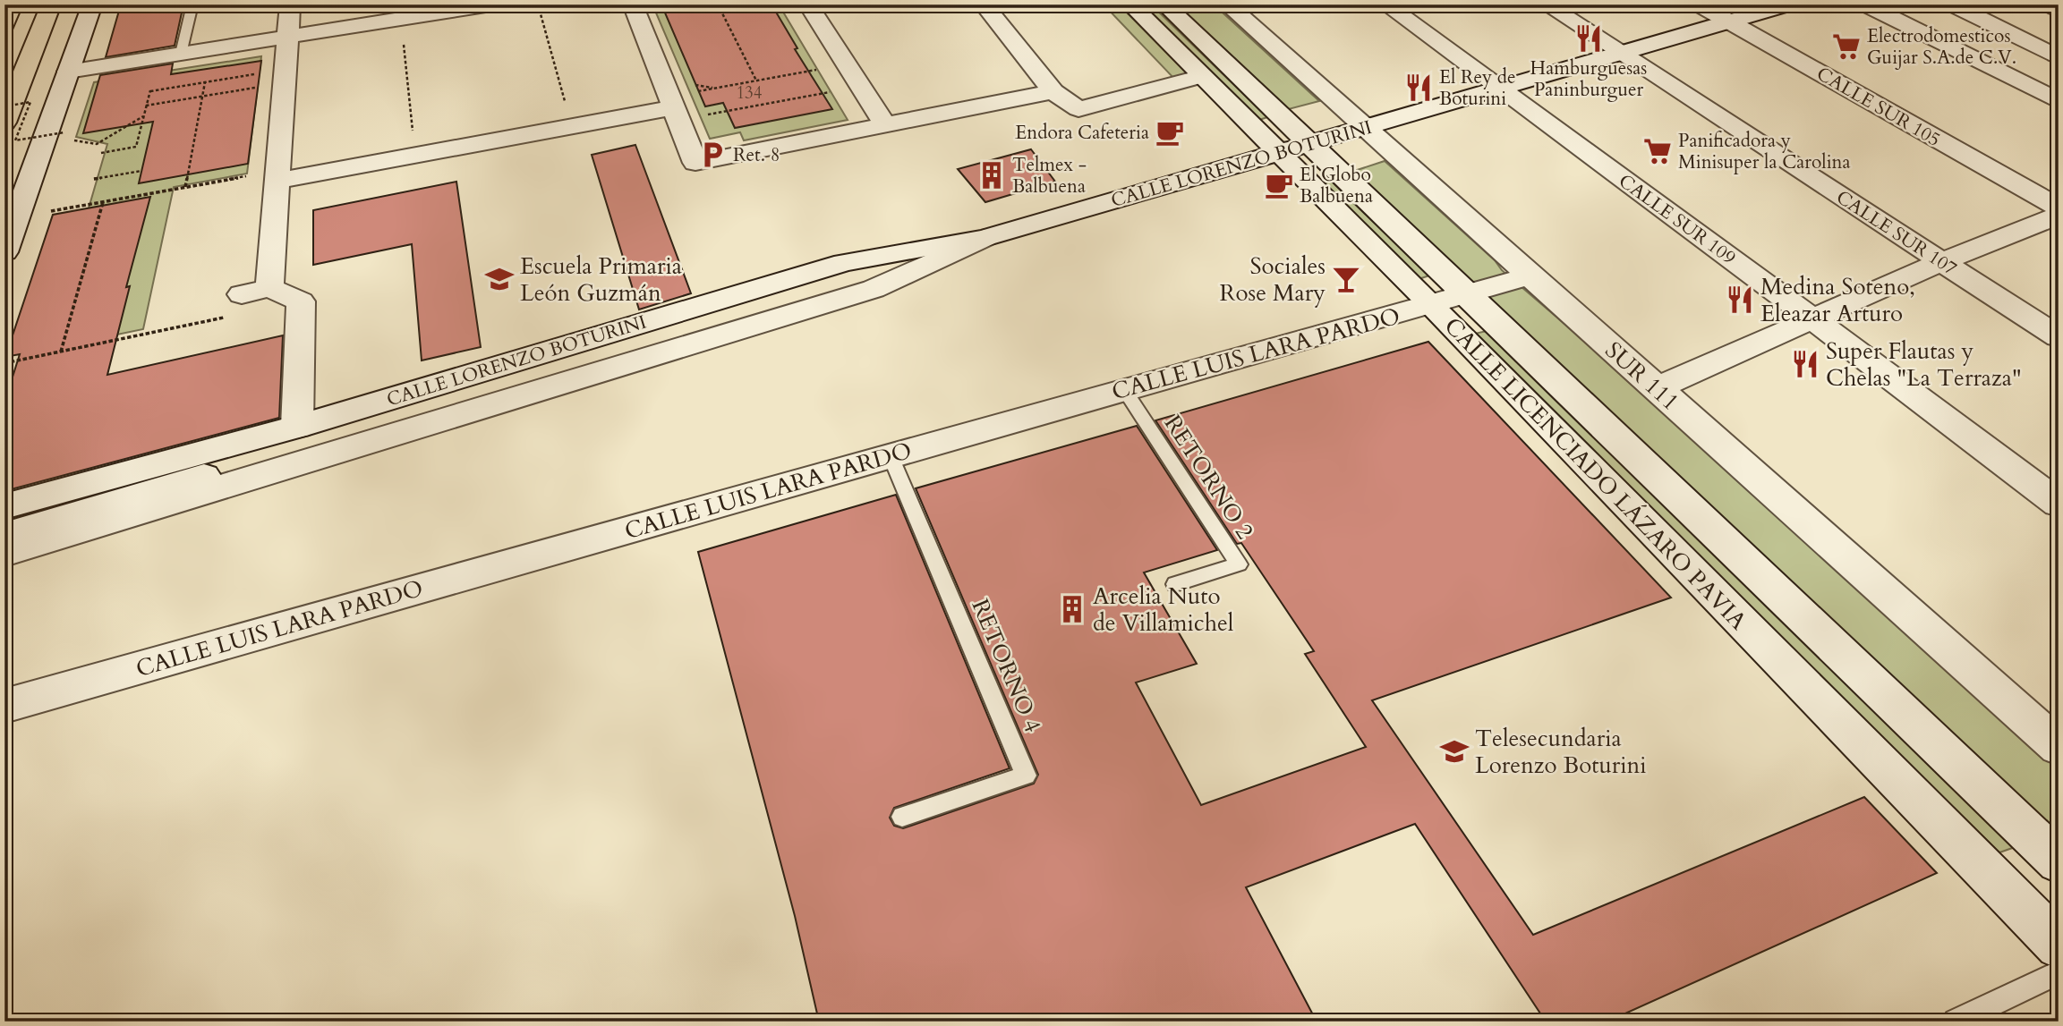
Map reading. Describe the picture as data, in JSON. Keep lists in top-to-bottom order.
{
  "streets": {
    "street": [
      "CALLE SUR 105",
      "CALLE LORENZO BOTURINI",
      "CALLE SUR 109",
      "CALLE SUR 107",
      "CALLE LUIS LARA PARDO",
      "SUR 111",
      "CALLE LICENCIADO LÁZARO PAVIA"
    ],
    "lane": ["RETORNO 2", "RETORNO 4"]
  },
  "crossings": [
    ["CALLE SUR 105", "CALLE LORENZO BOTURINI"],
    ["CALLE LORENZO BOTURINI", "CALLE SUR 109"],
    ["CALLE LORENZO BOTURINI", "CALLE SUR 107"],
    ["CALLE LORENZO BOTURINI", "SUR 111"],
    ["CALLE LORENZO BOTURINI", "CALLE LICENCIADO LÁZARO PAVIA"],
    ["CALLE LUIS LARA PARDO", "SUR 111"],
    ["CALLE LUIS LARA PARDO", "CALLE LICENCIADO LÁZARO PAVIA"],
    ["CALLE LUIS LARA PARDO", "RETORNO 2"],
    ["CALLE LUIS LARA PARDO", "RETORNO 4"]
  ],
  "places": {
    "restaurant": [
      "Hamburguesas Paninburguer",
      "El Rey de Boturini",
      "Medina Soteno, Eleazar Arturo",
      "Super Flautas y Chelas \"La Terraza\""
    ],
    "supermarket": ["Electrodomesticos Guijar S.A.de C.V.", "Panificadora y Minisuper la Carolina"],
    "cafe": ["Endora Cafeteria", "El Globo Balbuena"],
    "parking": ["Ret. 8"],
    "building": ["Telmex - Balbuena", "Arcelia Nuto de Villamichel"],
    "school or university": ["Escuela Primaria León Guzmán", "Telesecundaria Lorenzo Boturini"],
    "bar": ["Sociales Rose Mary"]
  },
  "house_numbers": ["134"]
}
